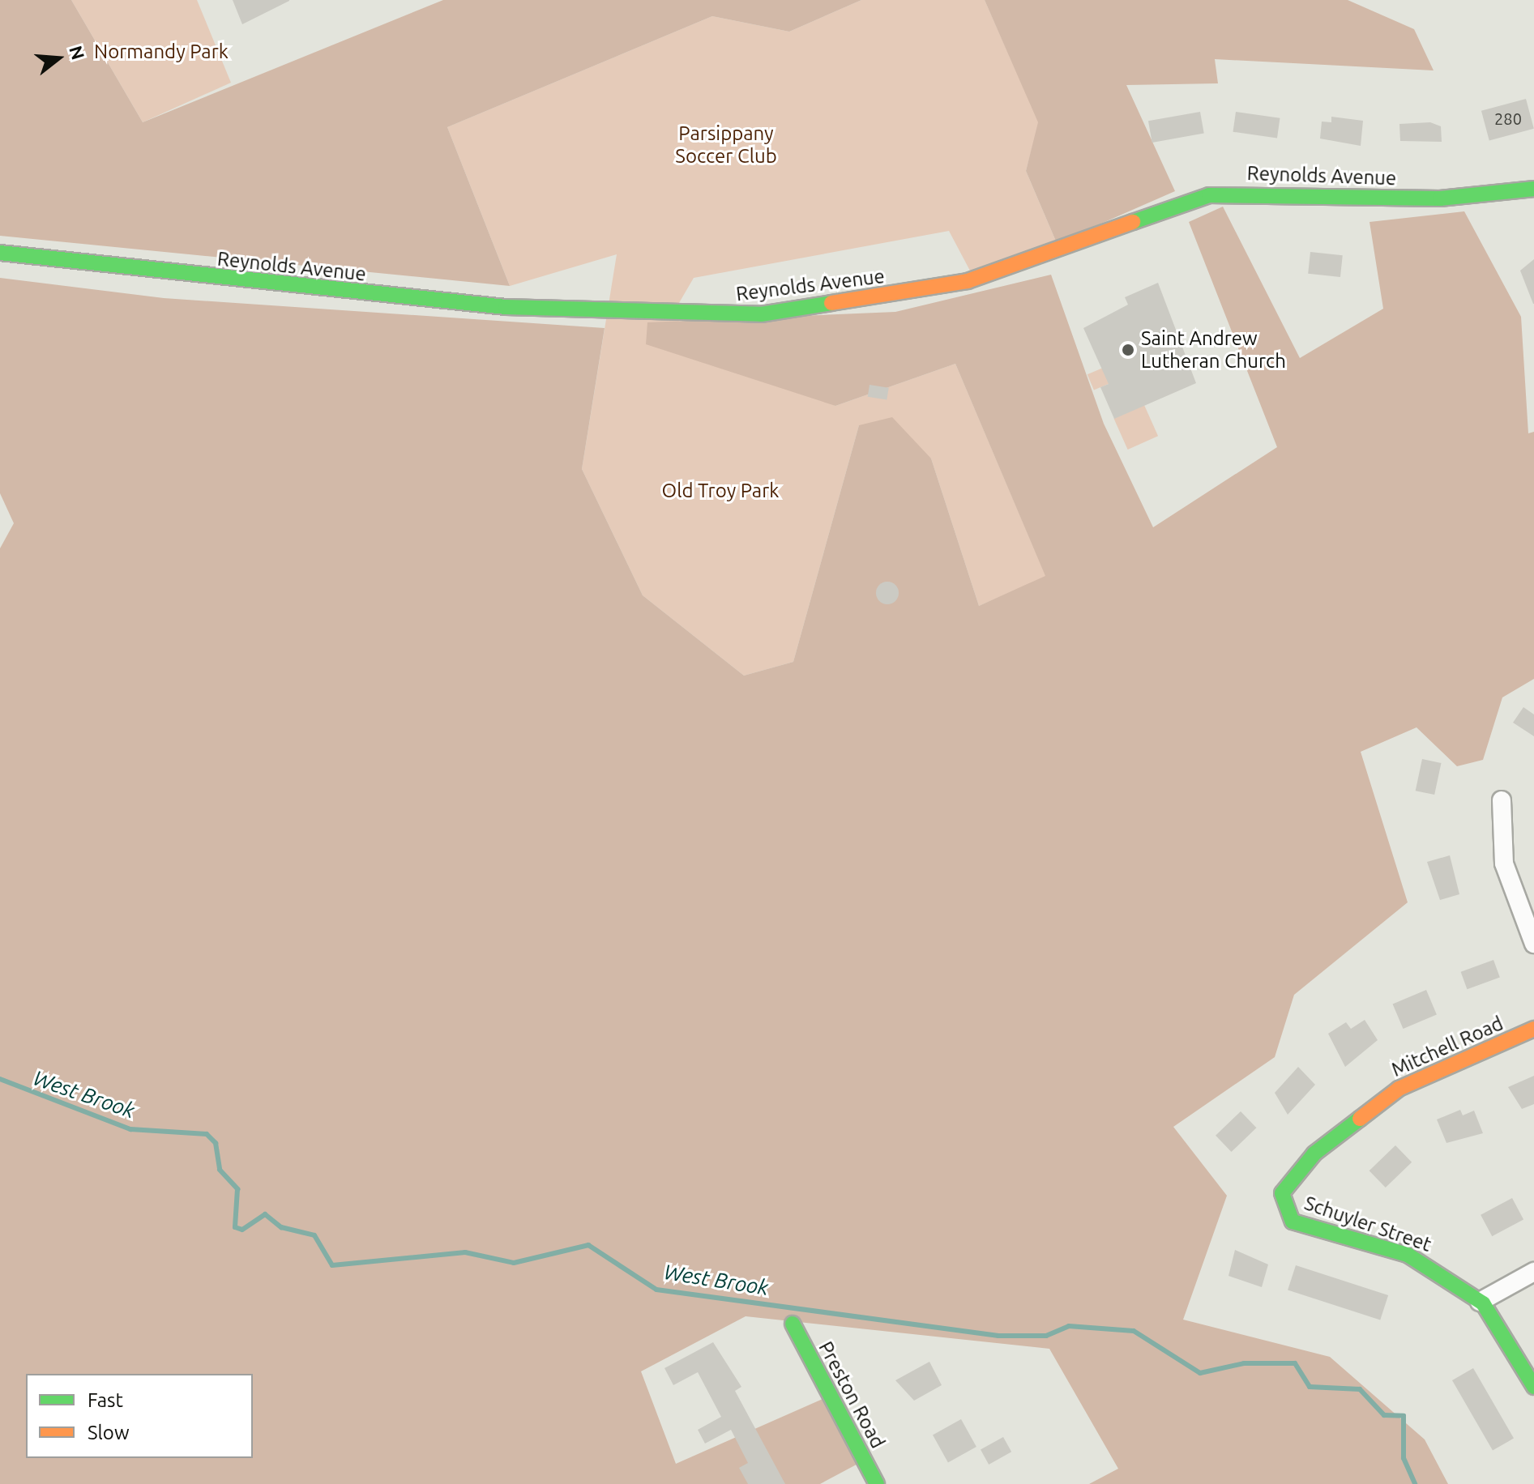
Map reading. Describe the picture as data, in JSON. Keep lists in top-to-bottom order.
{
  "streets": {
    "street": [
      "Reynolds Avenue",
      "Mitchell Road",
      "Schuyler Street",
      "Preston Road"
    ]
  },
  "crossings": [
    ["Mitchell Road", "Schuyler Street"]
  ],
  "water": ["West Brook"],
  "parks": ["Normandy Park", "Parsippany Soccer Club", "Old Troy Park"],
  "places": ["Saint Andrew Lutheran Church"],
  "house_numbers": ["280"],
  "legend": ["Fast", "Slow"],
  "north": "right"
}
